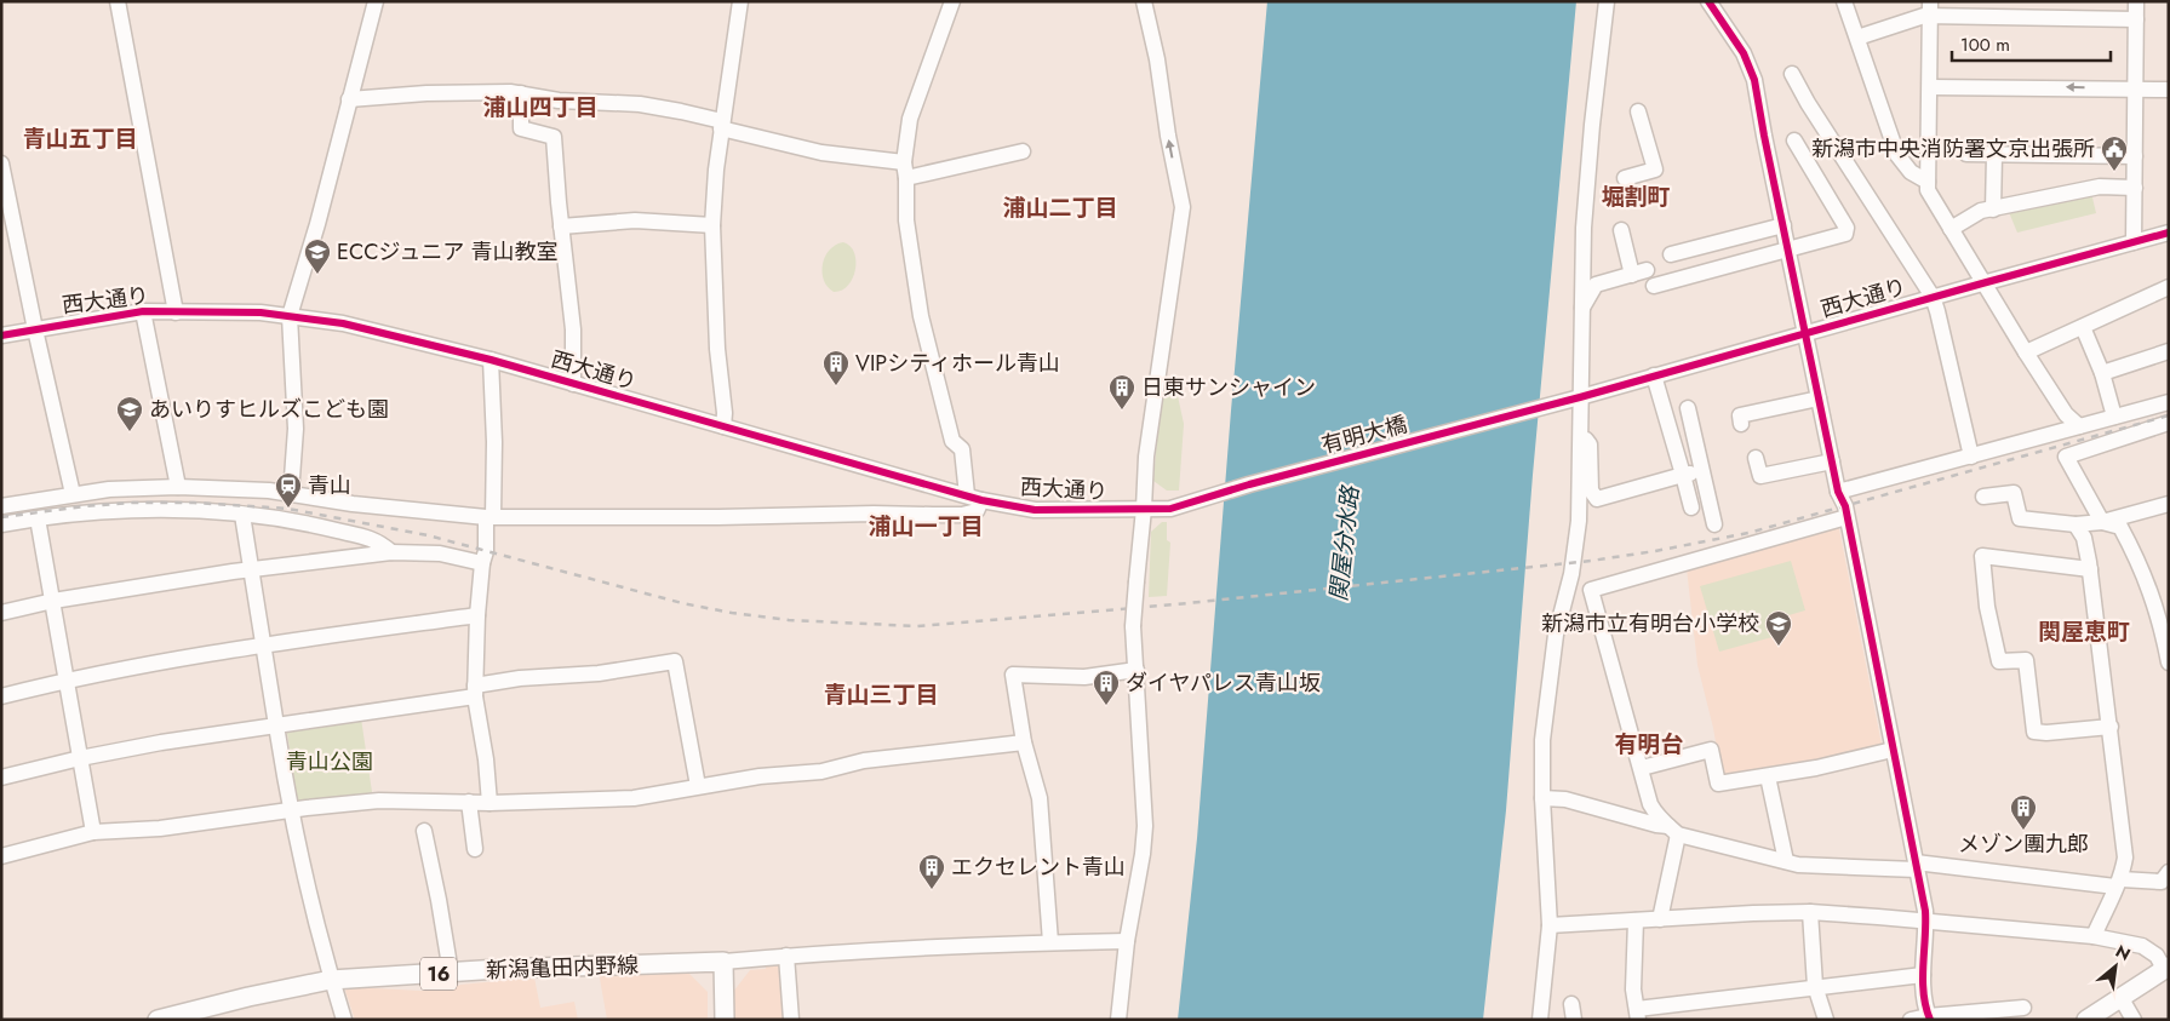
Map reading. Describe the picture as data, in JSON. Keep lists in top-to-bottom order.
{
  "streets": {
    "main road": ["新潟亀田内野線", "16"],
    "street": ["西大通り", "有明大橋"]
  },
  "crossings": [
    ["西大通り", "有明大橋"]
  ],
  "districts": [
    "浦山四丁目",
    "青山五丁目",
    "堀割町",
    "浦山二丁目",
    "浦山一丁目",
    "関屋恵町",
    "青山三丁目",
    "有明台"
  ],
  "water": ["関屋分水路"],
  "parks": ["青山公園"],
  "places": {
    "public building": ["新潟市中央消防署文京出張所"],
    "school or university": ["ECCジュニア 青山教室", "あいりすヒルズこども園", "新潟市立有明台小学校"],
    "building": [
      "VIPシティホール青山",
      "日東サンシャイン",
      "ダイヤパレス青山坂",
      "メゾン團九郎",
      "エクセレント青山"
    ],
    "station": ["青山"]
  },
  "scale_bar": "100 m",
  "north": "top right"
}
